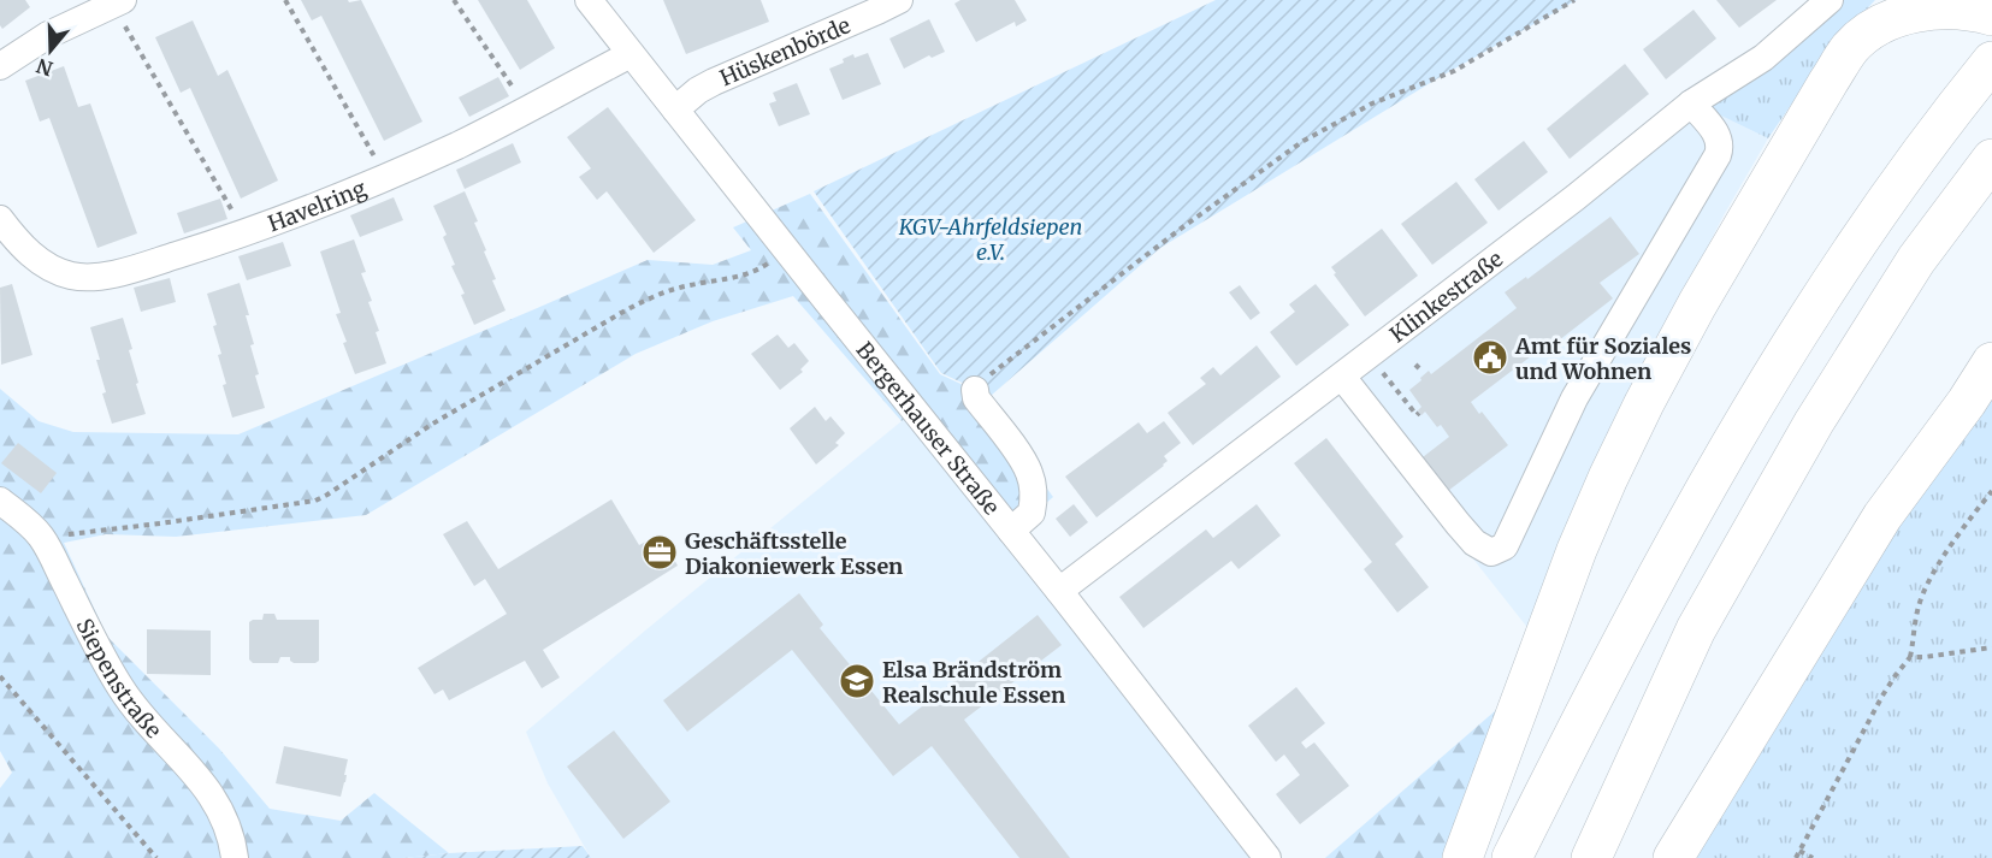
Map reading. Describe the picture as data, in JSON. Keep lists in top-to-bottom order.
{
  "streets": {
    "street": [
      "Hüskenbörde",
      "Havelring",
      "Klinkestraße",
      "Bergerhauser Straße",
      "Siepenstraße"
    ]
  },
  "crossings": [
    ["Hüskenbörde", "Bergerhauser Straße"],
    ["Havelring", "Bergerhauser Straße"],
    ["Klinkestraße", "Bergerhauser Straße"]
  ],
  "parks": ["KGV-Ahrfeldsiepen e.V."],
  "places": {
    "public building": ["Amt für Soziales und Wohnen"],
    "office": ["Geschäftsstelle Diakoniewerk Essen"],
    "school or university": ["Elsa Brändström Realschule Essen"]
  },
  "north": "bottom"
}
